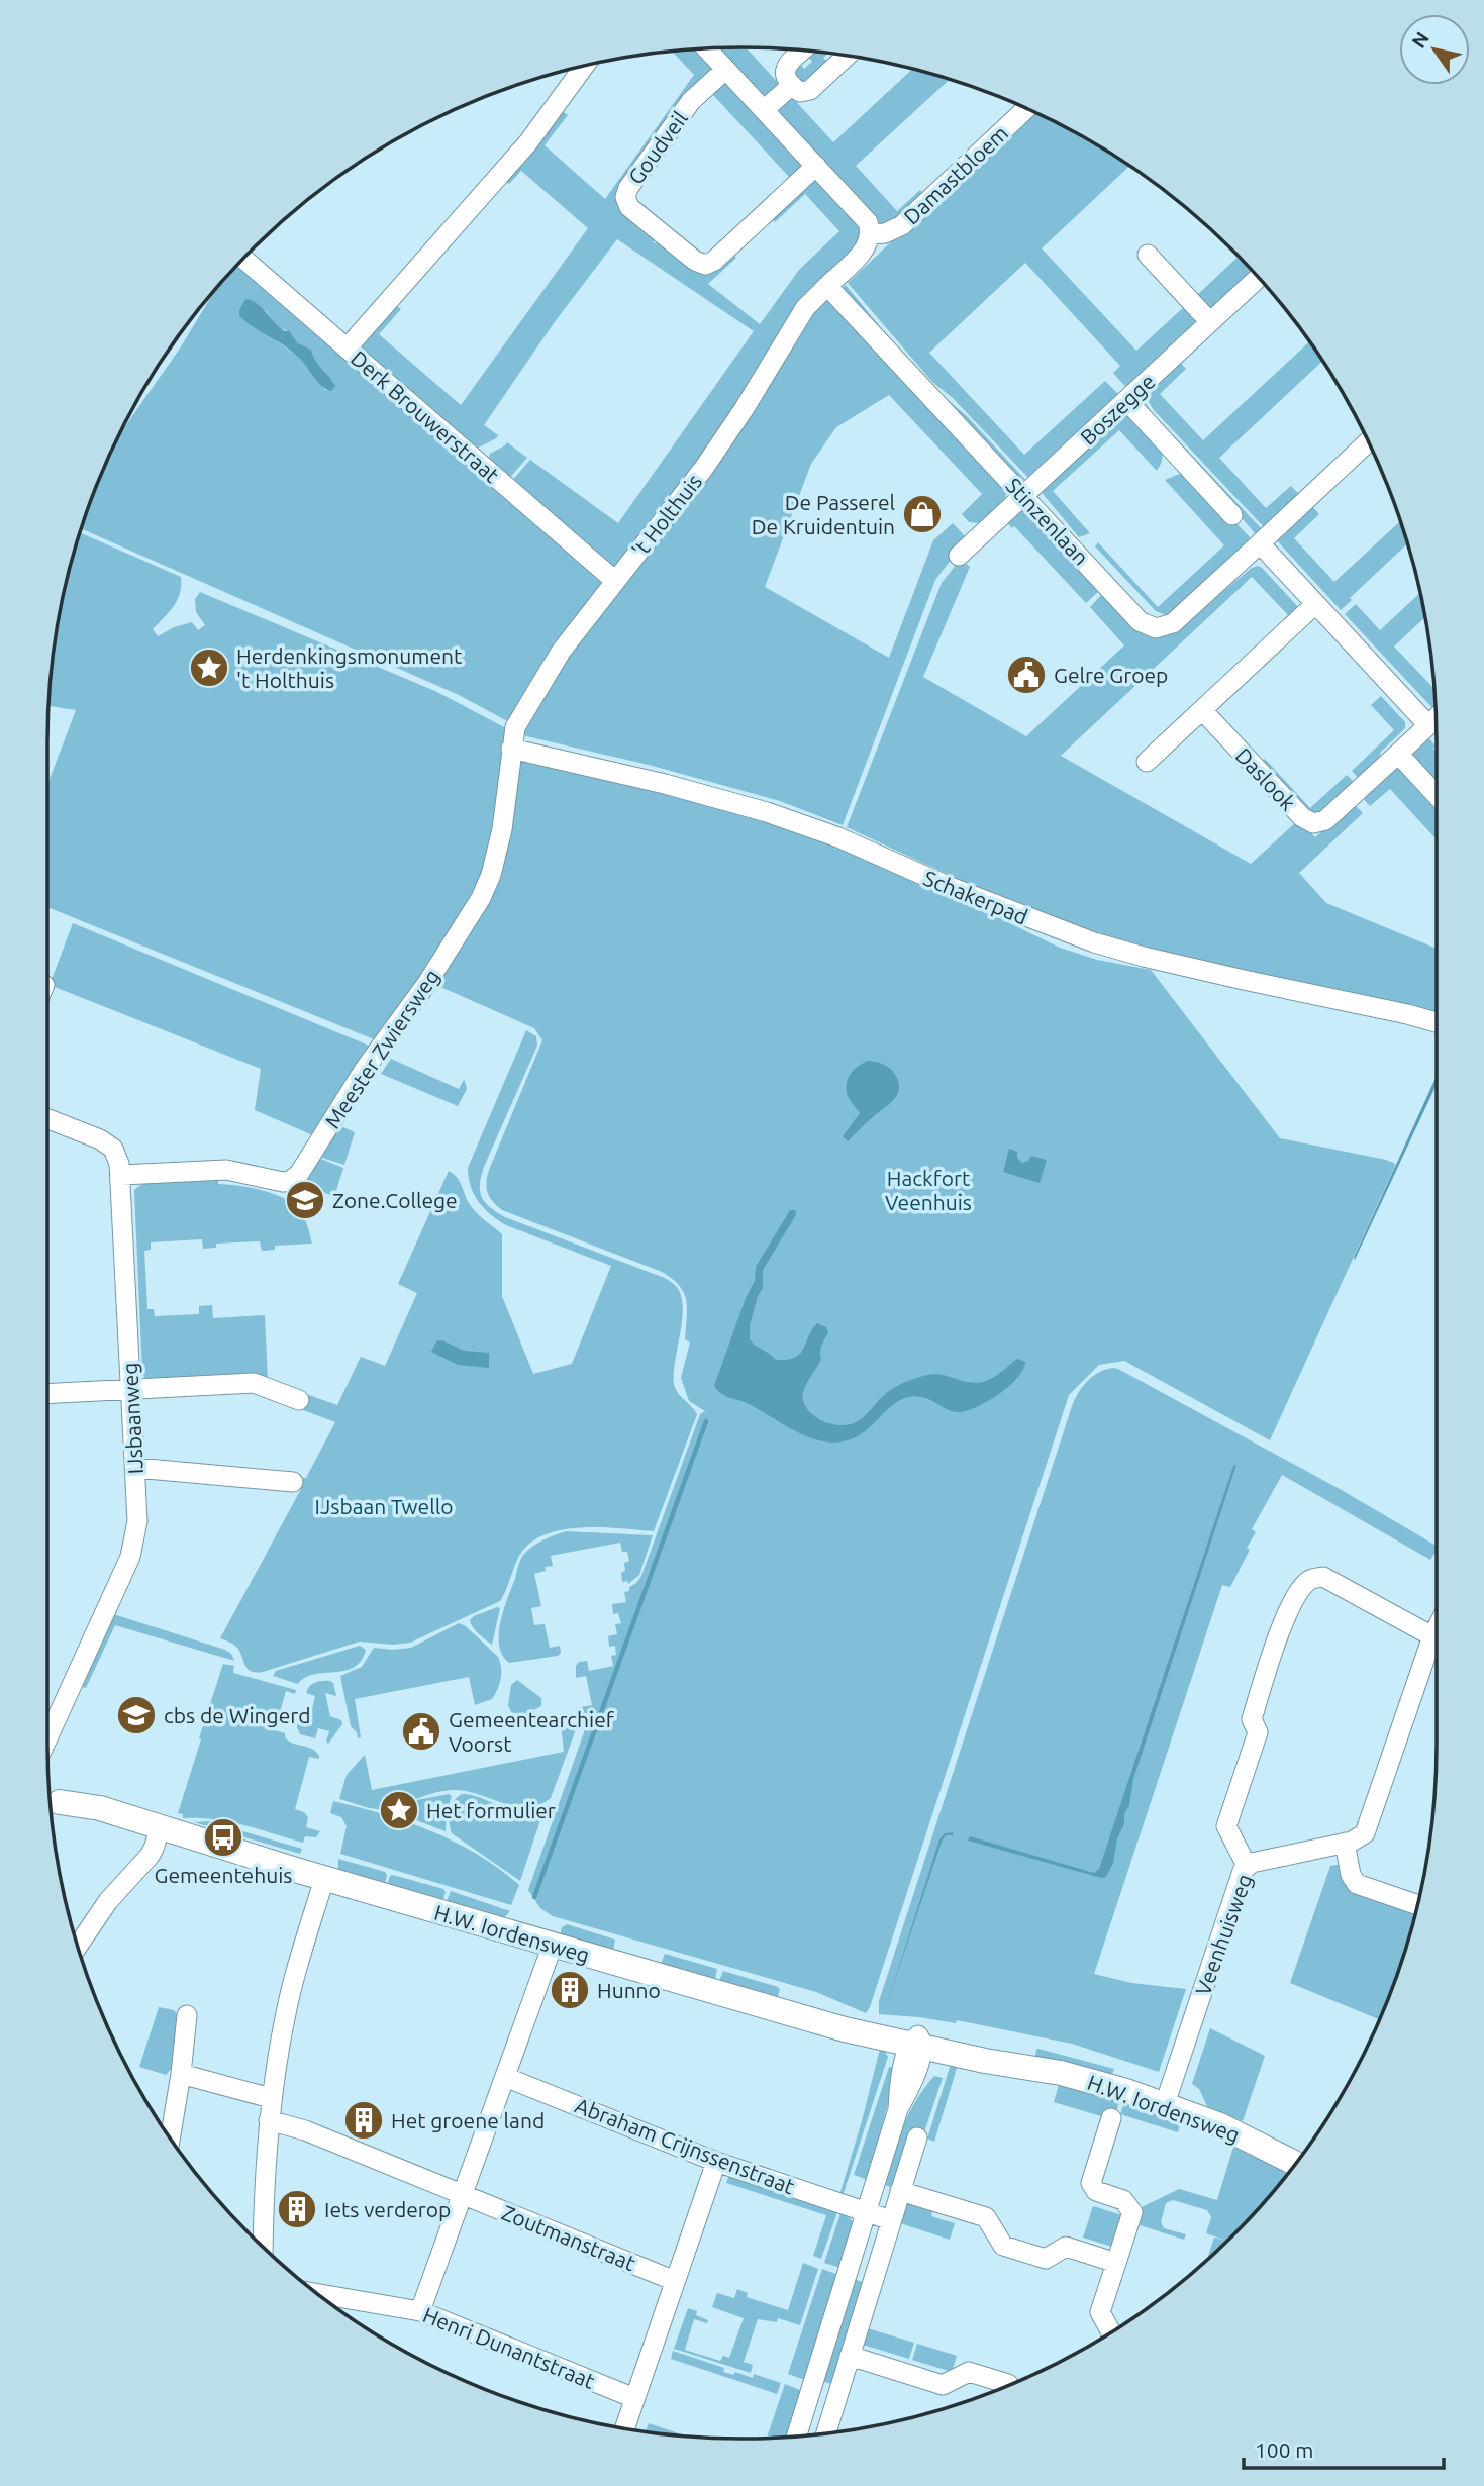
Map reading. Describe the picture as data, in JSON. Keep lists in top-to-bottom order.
{
  "streets": {
    "main road": ["H.W. Iordensweg"],
    "street": [
      "Goudveil",
      "Damastbloem",
      "Boszegge",
      "Derk Brouwerstraat",
      "'t Holthuis",
      "Stinzenlaan",
      "Daslook",
      "Schakerpad",
      "Meester Zwiersweg",
      "IJsbaanweg",
      "Veenhuisweg",
      "Abraham Crijnssenstraat",
      "Zoutmanstraat",
      "Henri Dunantstraat"
    ]
  },
  "crossings": [
    ["Boszegge", "Stinzenlaan"],
    ["Derk Brouwerstraat", "'t Holthuis"],
    ["'t Holthuis", "Stinzenlaan"],
    ["'t Holthuis", "Schakerpad"],
    ["'t Holthuis", "Meester Zwiersweg"],
    ["Schakerpad", "Meester Zwiersweg"],
    ["Meester Zwiersweg", "IJsbaanweg"],
    ["H.W. Iordensweg", "Veenhuisweg"]
  ],
  "parks": ["Hackfort Veenhuis", "IJsbaan Twello"],
  "places": {
    "shop": ["De Passerel De Kruidentuin"],
    "place": ["Herdenkingsmonument 't Holthuis", "Het formulier"],
    "public building": ["Gelre Groep", "Gemeentearchief Voorst"],
    "school or university": ["Zone.College", "cbs de Wingerd"],
    "bus stop": ["Gemeentehuis"],
    "building": ["Hunno", "Het groene land", "Iets verderop"]
  },
  "scale_bar": "100 m",
  "north": "top left"
}
